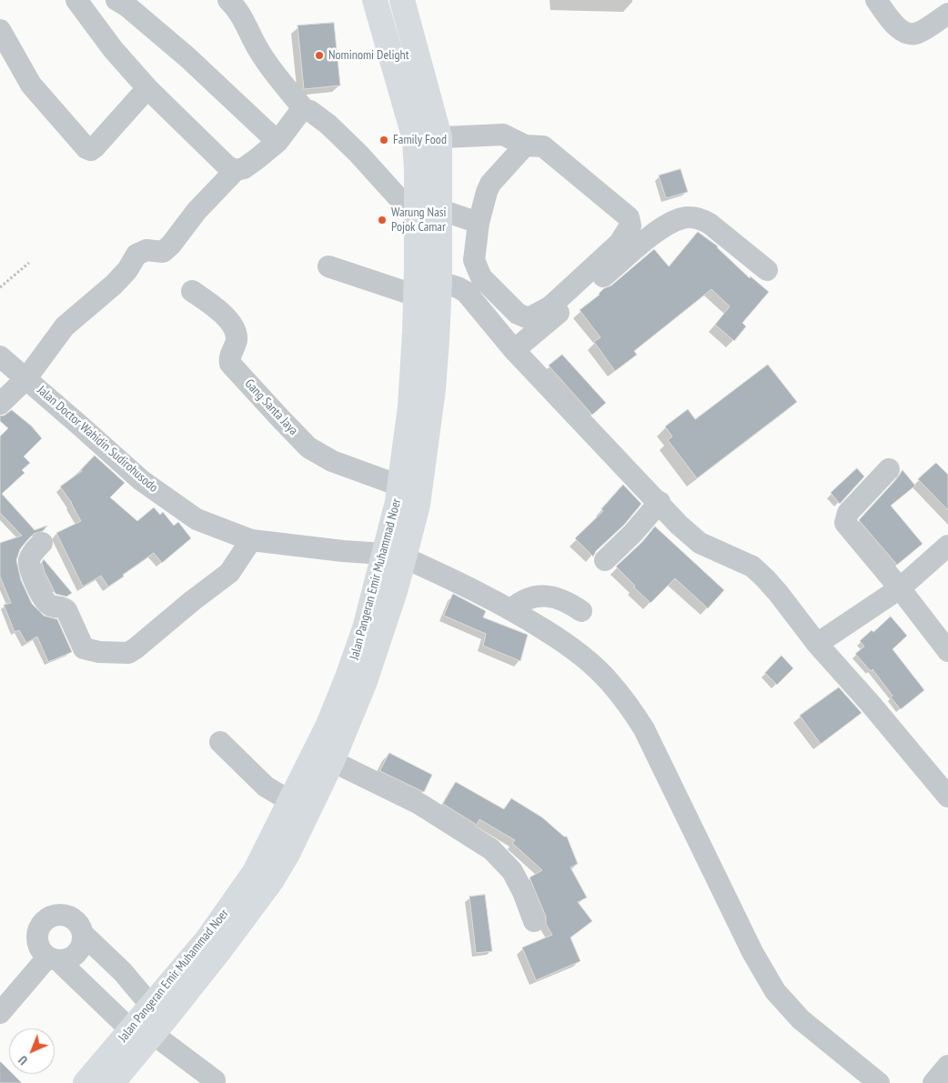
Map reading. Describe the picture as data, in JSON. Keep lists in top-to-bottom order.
{
  "streets": {
    "main road": ["Jalan Pangeran Emir Muhammad Noer"],
    "street": ["Gang Santa Jaya", "Jalan Doctor Wahidin Sudirohusodo"]
  },
  "crossings": [
    ["Gang Santa Jaya", "Jalan Pangeran Emir Muhammad Noer"],
    ["Jalan Doctor Wahidin Sudirohusodo", "Jalan Pangeran Emir Muhammad Noer"]
  ],
  "places": ["Nominomi Delight", "Family Food", "Warung Nasi Pojok Camar"],
  "north": "bottom left"
}
